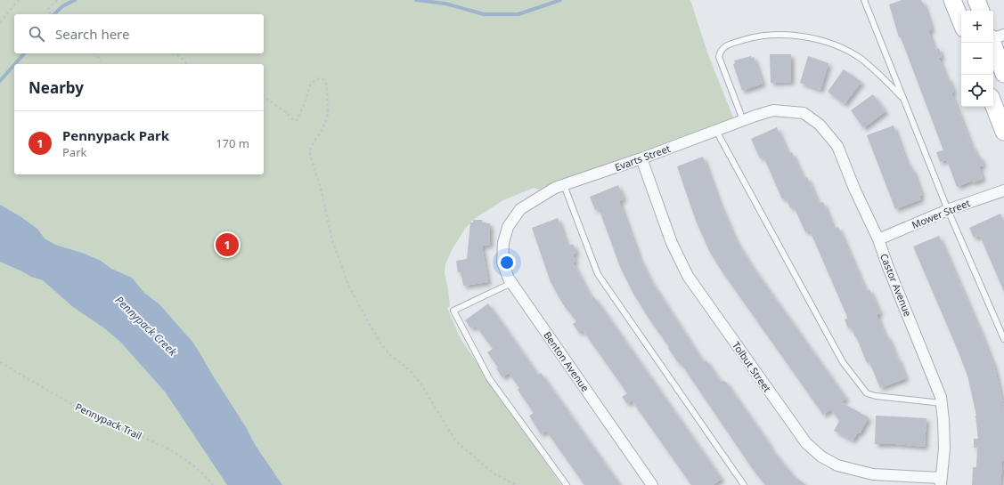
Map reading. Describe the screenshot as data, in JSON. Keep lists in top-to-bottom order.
{
  "streets": {
    "street": [
      "Evarts Street",
      "Mower Street",
      "Castor Avenue",
      "Benton Avenue",
      "Tolbut Street"
    ],
    "path": ["Pennypack Trail"]
  },
  "crossings": [
    ["Evarts Street", "Castor Avenue"],
    ["Evarts Street", "Benton Avenue"],
    ["Evarts Street", "Tolbut Street"],
    ["Mower Street", "Castor Avenue"],
    ["Castor Avenue", "Tolbut Street"]
  ],
  "water": ["Pennypack Creek"],
  "page": {
    "map_buttons": ["+", "−"],
    "search": "Search here",
    "heading": "Nearby",
    "list": [
      {
        "mark": "1",
        "name": "Pennypack Park",
        "note": "Park",
        "value": "170 m"
      }
    ],
    "pins": "1"
  }
}
